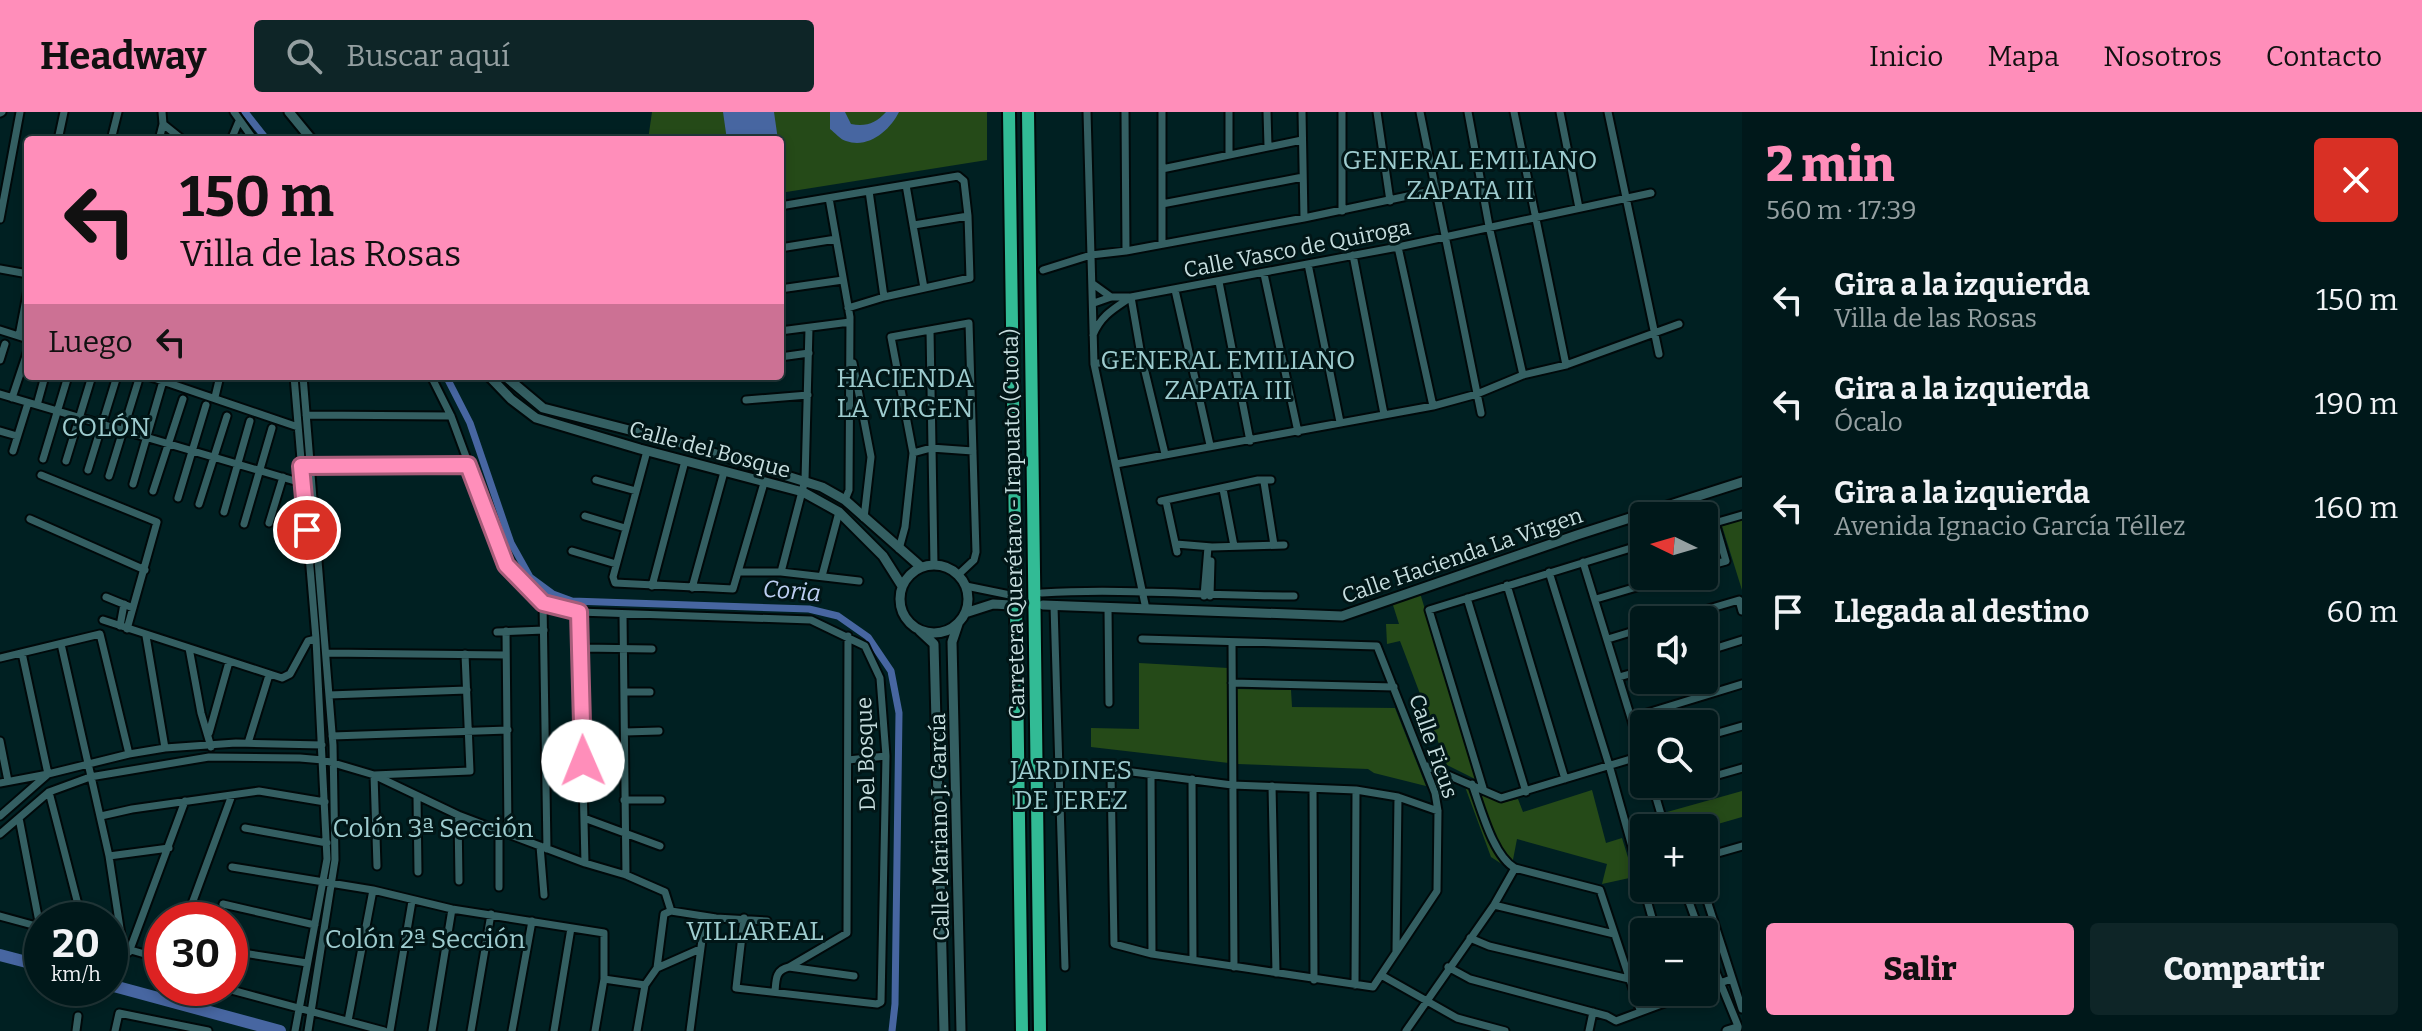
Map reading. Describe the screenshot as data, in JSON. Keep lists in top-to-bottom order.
{
  "streets": {
    "highway": ["Carretera Querétaro - Irapuato (Cuota)"],
    "street": [
      "Calle Vasco de Quiroga",
      "Calle del Bosque",
      "Calle Hacienda La Virgen",
      "Calle Ficus",
      "Del Bosque",
      "Calle Mariano J. García"
    ]
  },
  "crossings": [
    ["Calle del Bosque", "Calle Mariano J. García"]
  ],
  "districts": [
    "GENERAL EMILIANO ZAPATA III",
    "GENERAL EMILIANO ZAPATA III",
    "HACIENDA LA VIRGEN",
    "COLÓN",
    "JARDINES DE JEREZ",
    "Colón 3ª Sección",
    "VILLAREAL",
    "Colón 2ª Sección"
  ],
  "water": ["Coria"],
  "north": "left",
  "page": {
    "header": "Headway",
    "search": "Buscar aquí",
    "nav": [
      "Inicio",
      "Mapa",
      "Nosotros",
      "Contacto"
    ],
    "heading": ["2 min", "560 m · 17:39"],
    "turn": ["150 m", "Villa de las Rosas"],
    "list": [
      {
        "name": "Gira a la izquierda",
        "note": "Villa de las Rosas",
        "value": "150 m"
      },
      {
        "name": "Gira a la izquierda",
        "note": "Ócalo",
        "value": "190 m"
      },
      {
        "name": "Gira a la izquierda",
        "note": "Avenida Ignacio García Téllez",
        "value": "160 m"
      },
      {
        "name": "Llegada al destino",
        "value": "60 m"
      }
    ],
    "then": "Luego",
    "map_buttons": ["+", "−"],
    "speed": "20 km/h",
    "limit": "30",
    "buttons": ["Salir", "Compartir"]
  }
}
